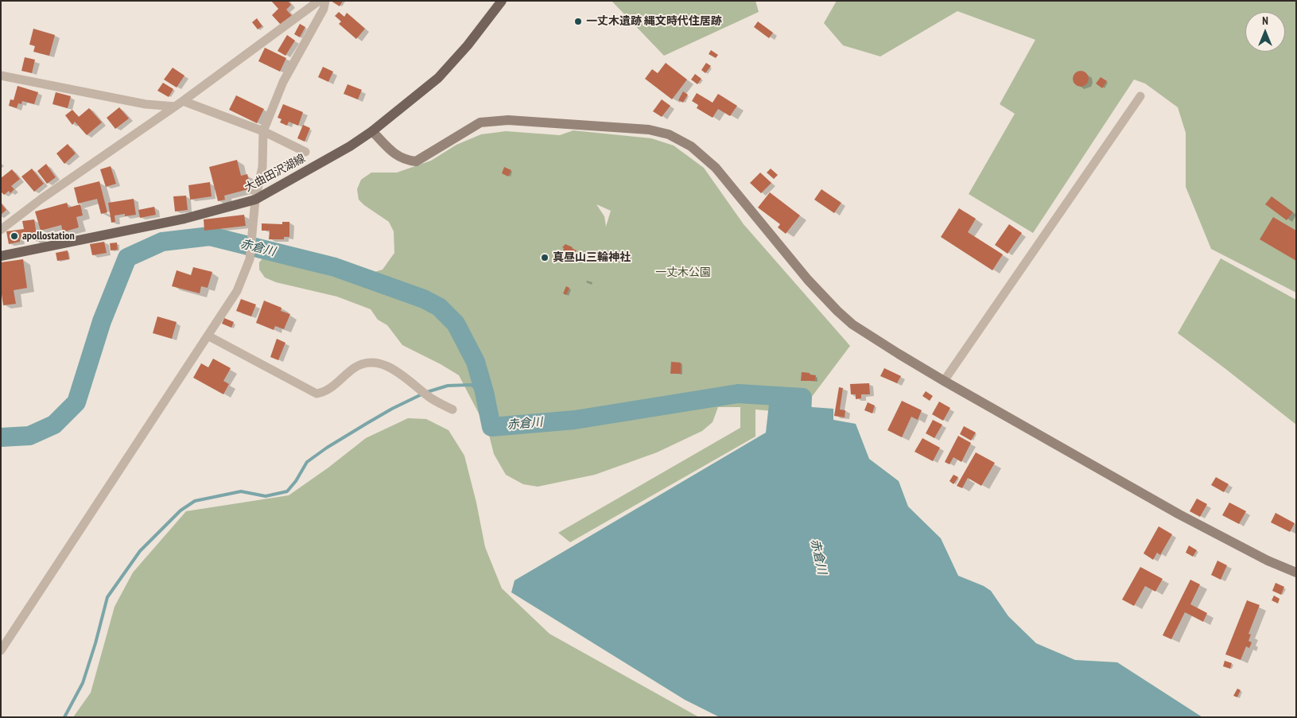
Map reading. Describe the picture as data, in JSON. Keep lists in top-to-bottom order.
{
  "streets": {
    "main road": ["大曲田沢湖線"]
  },
  "water": ["赤倉川"],
  "parks": ["一丈木公園"],
  "places": ["一丈木遺跡 縄文時代住居跡", "apollostation", "真昼山三輪神社"],
  "north": "top"
}
